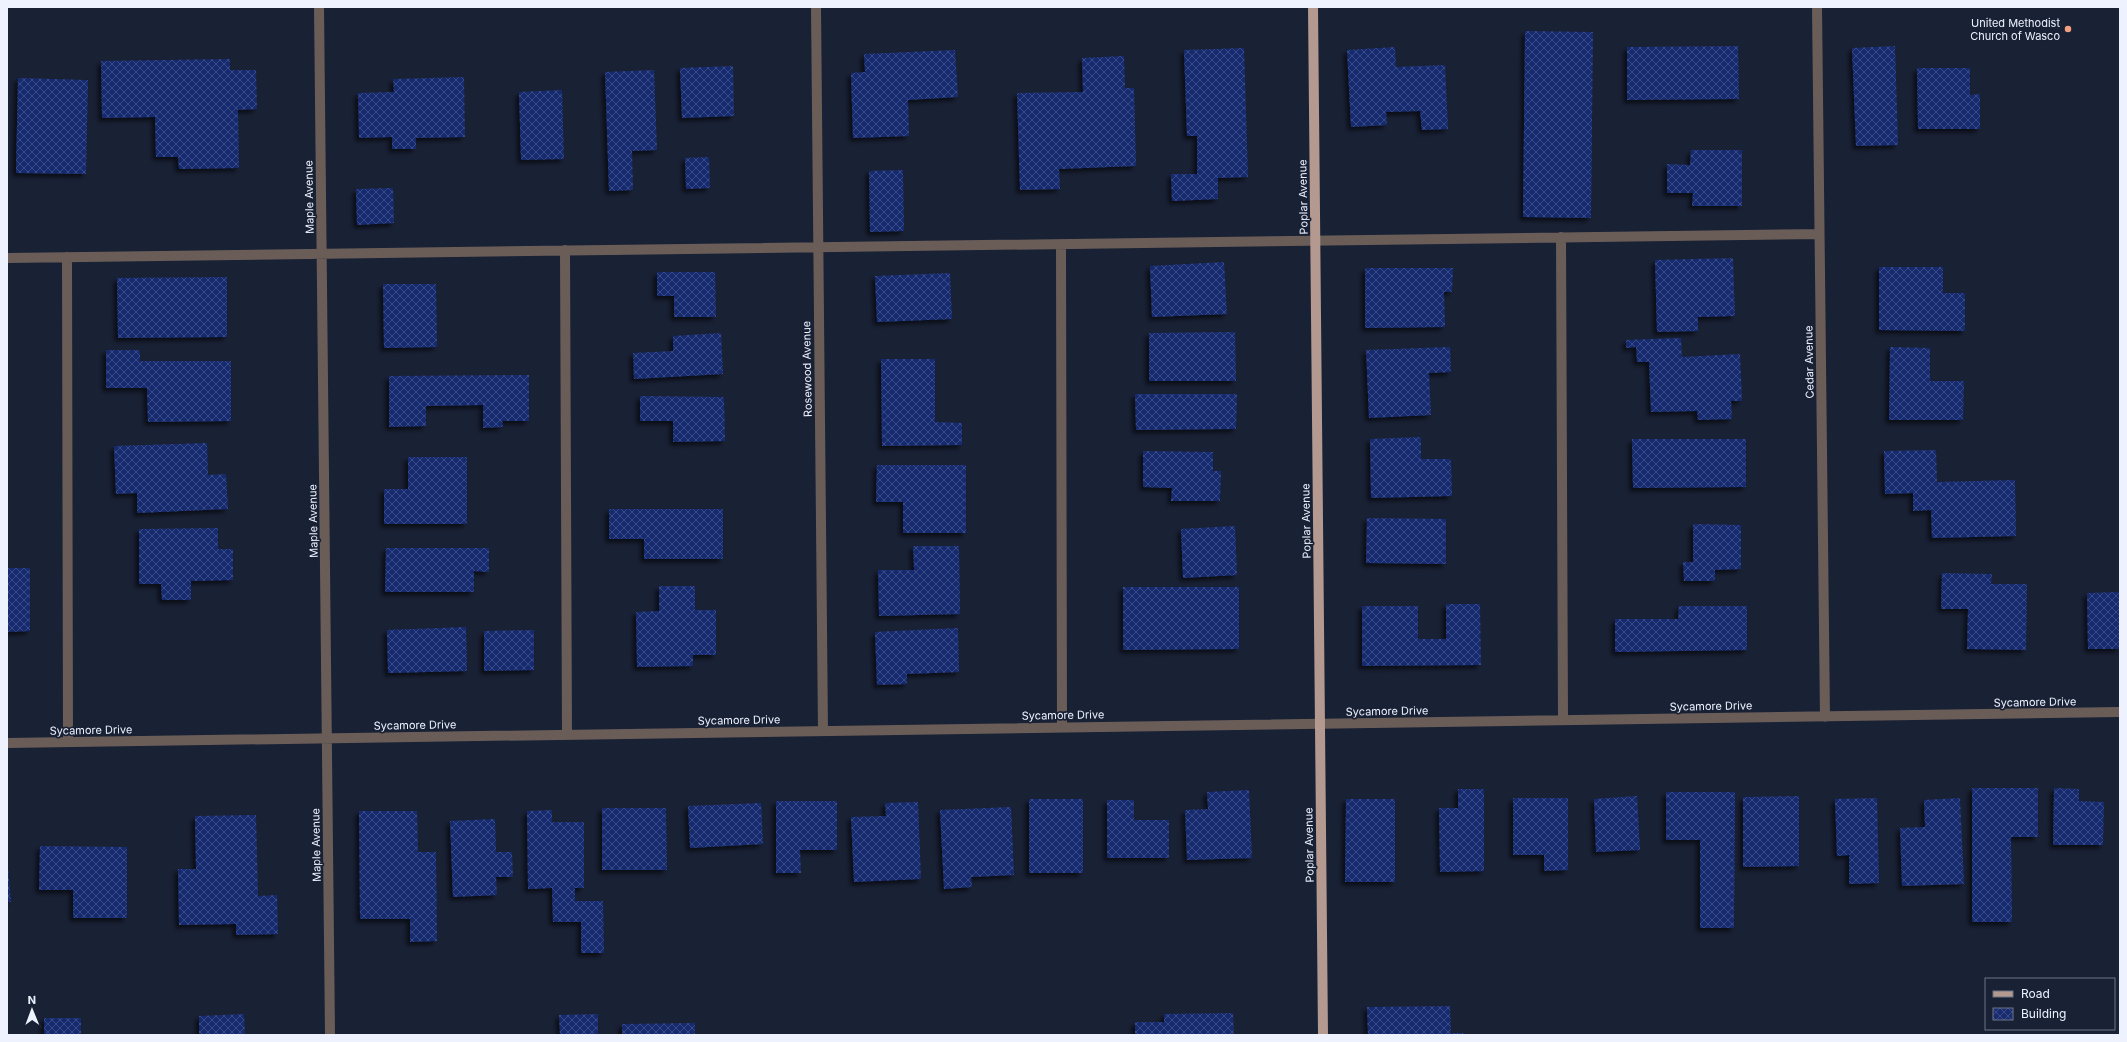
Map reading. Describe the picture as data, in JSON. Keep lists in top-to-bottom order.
{
  "streets": {
    "main road": ["Poplar Avenue"],
    "street": [
      "Maple Avenue",
      "Cedar Avenue",
      "Rosewood Avenue",
      "Sycamore Drive"
    ]
  },
  "crossings": [
    ["Maple Avenue", "Sycamore Drive"],
    ["Poplar Avenue", "Sycamore Drive"],
    ["Cedar Avenue", "Sycamore Drive"],
    ["Rosewood Avenue", "Sycamore Drive"]
  ],
  "places": ["United Methodist Church of Wasco"],
  "legend": ["Road", "Building"],
  "north": "top"
}
